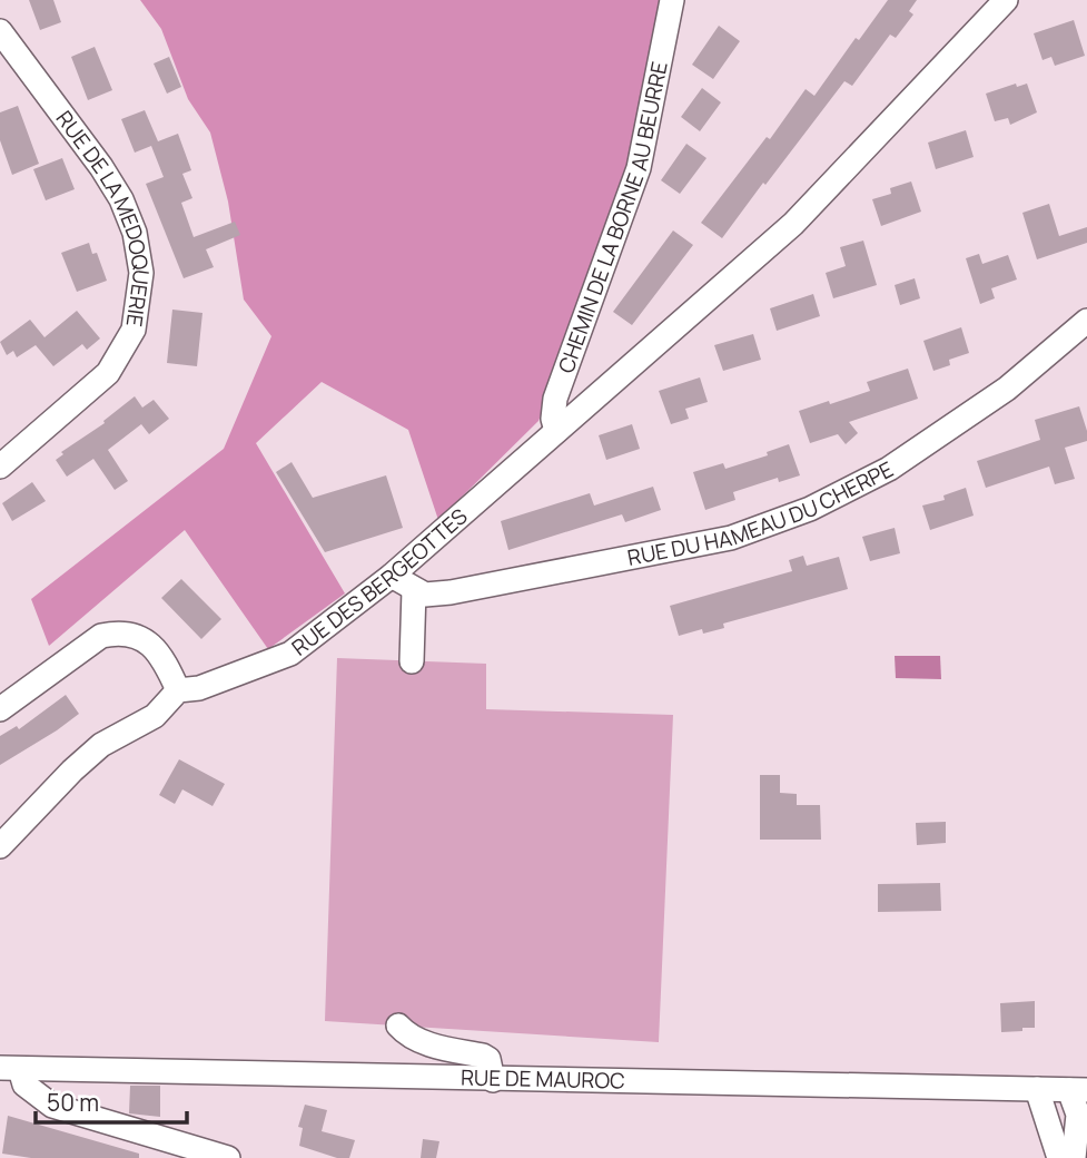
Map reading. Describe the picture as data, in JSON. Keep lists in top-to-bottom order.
{
  "streets": {
    "street": [
      "CHEMIN DE LA BORNE AU BEURRE",
      "RUE DE LA MEDOQUERIE",
      "RUE DU HAMEAU DU CHERPE",
      "RUE DES BERGEOTTES",
      "RUE DE MAUROC"
    ]
  },
  "crossings": [
    ["CHEMIN DE LA BORNE AU BEURRE", "RUE DES BERGEOTTES"]
  ],
  "scale_bar": "50 m"
}
